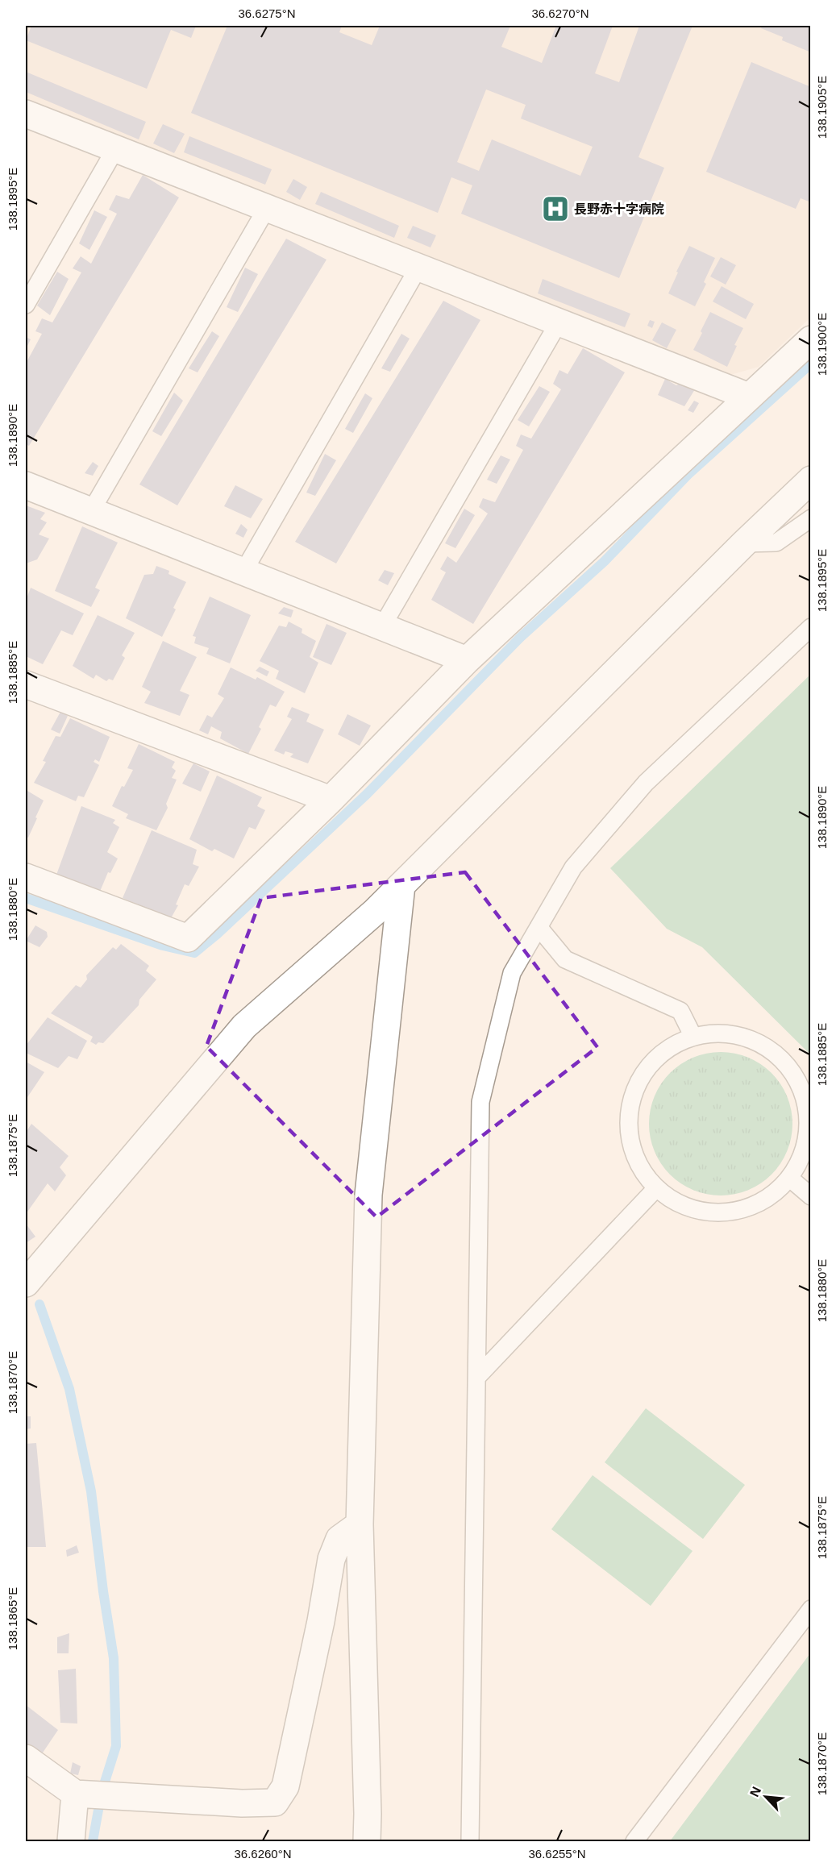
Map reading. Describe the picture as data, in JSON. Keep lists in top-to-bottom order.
{
  "places": {
    "hospital": ["長野赤十字病院"]
  },
  "north": "top left",
  "coordinates": [
    "36.6275°N",
    "36.6270°N",
    "138.1905°E",
    "138.1895°E",
    "138.1900°E",
    "138.1890°E",
    "138.1885°E",
    "138.1880°E",
    "138.1875°E",
    "138.1870°E",
    "138.1865°E",
    "36.6260°N",
    "36.6255°N"
  ]
}
